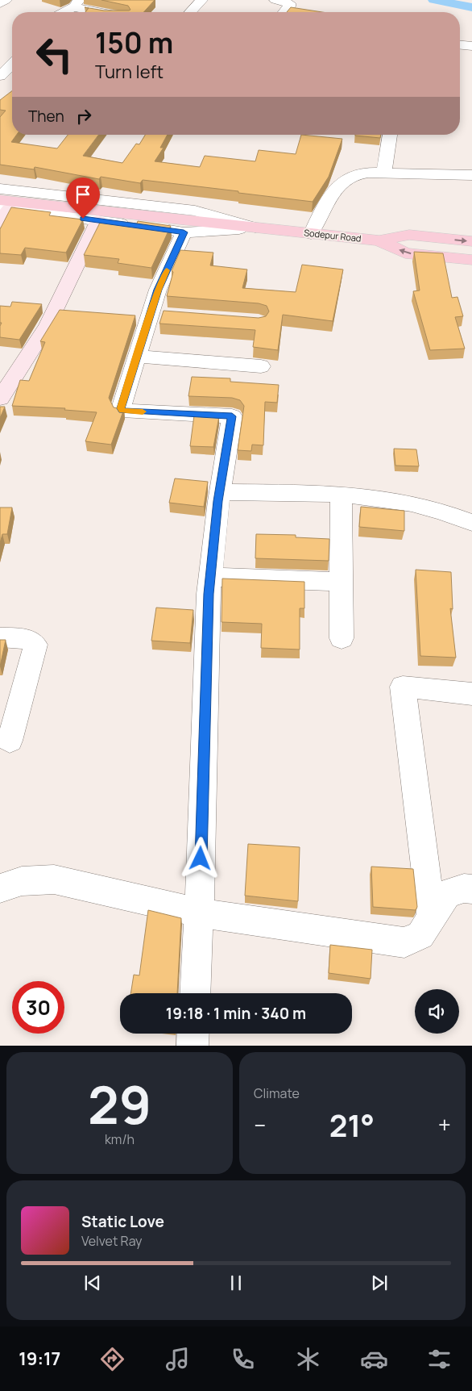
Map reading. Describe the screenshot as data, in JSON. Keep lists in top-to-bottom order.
{
  "streets": {
    "main road": ["Sodepur Road"]
  },
  "page": {
    "turn": ["150 m", "Turn left"],
    "then": "Then",
    "limit": "30",
    "trip": "19:18 · 1 min · 340 m",
    "tile": [
      ["29", "km/h"],
      "Climate"
    ],
    "heat": ["−", "21°", "+"],
    "song": ["Static Love", "Velvet Ray"],
    "tabs": "19:17"
  }
}
